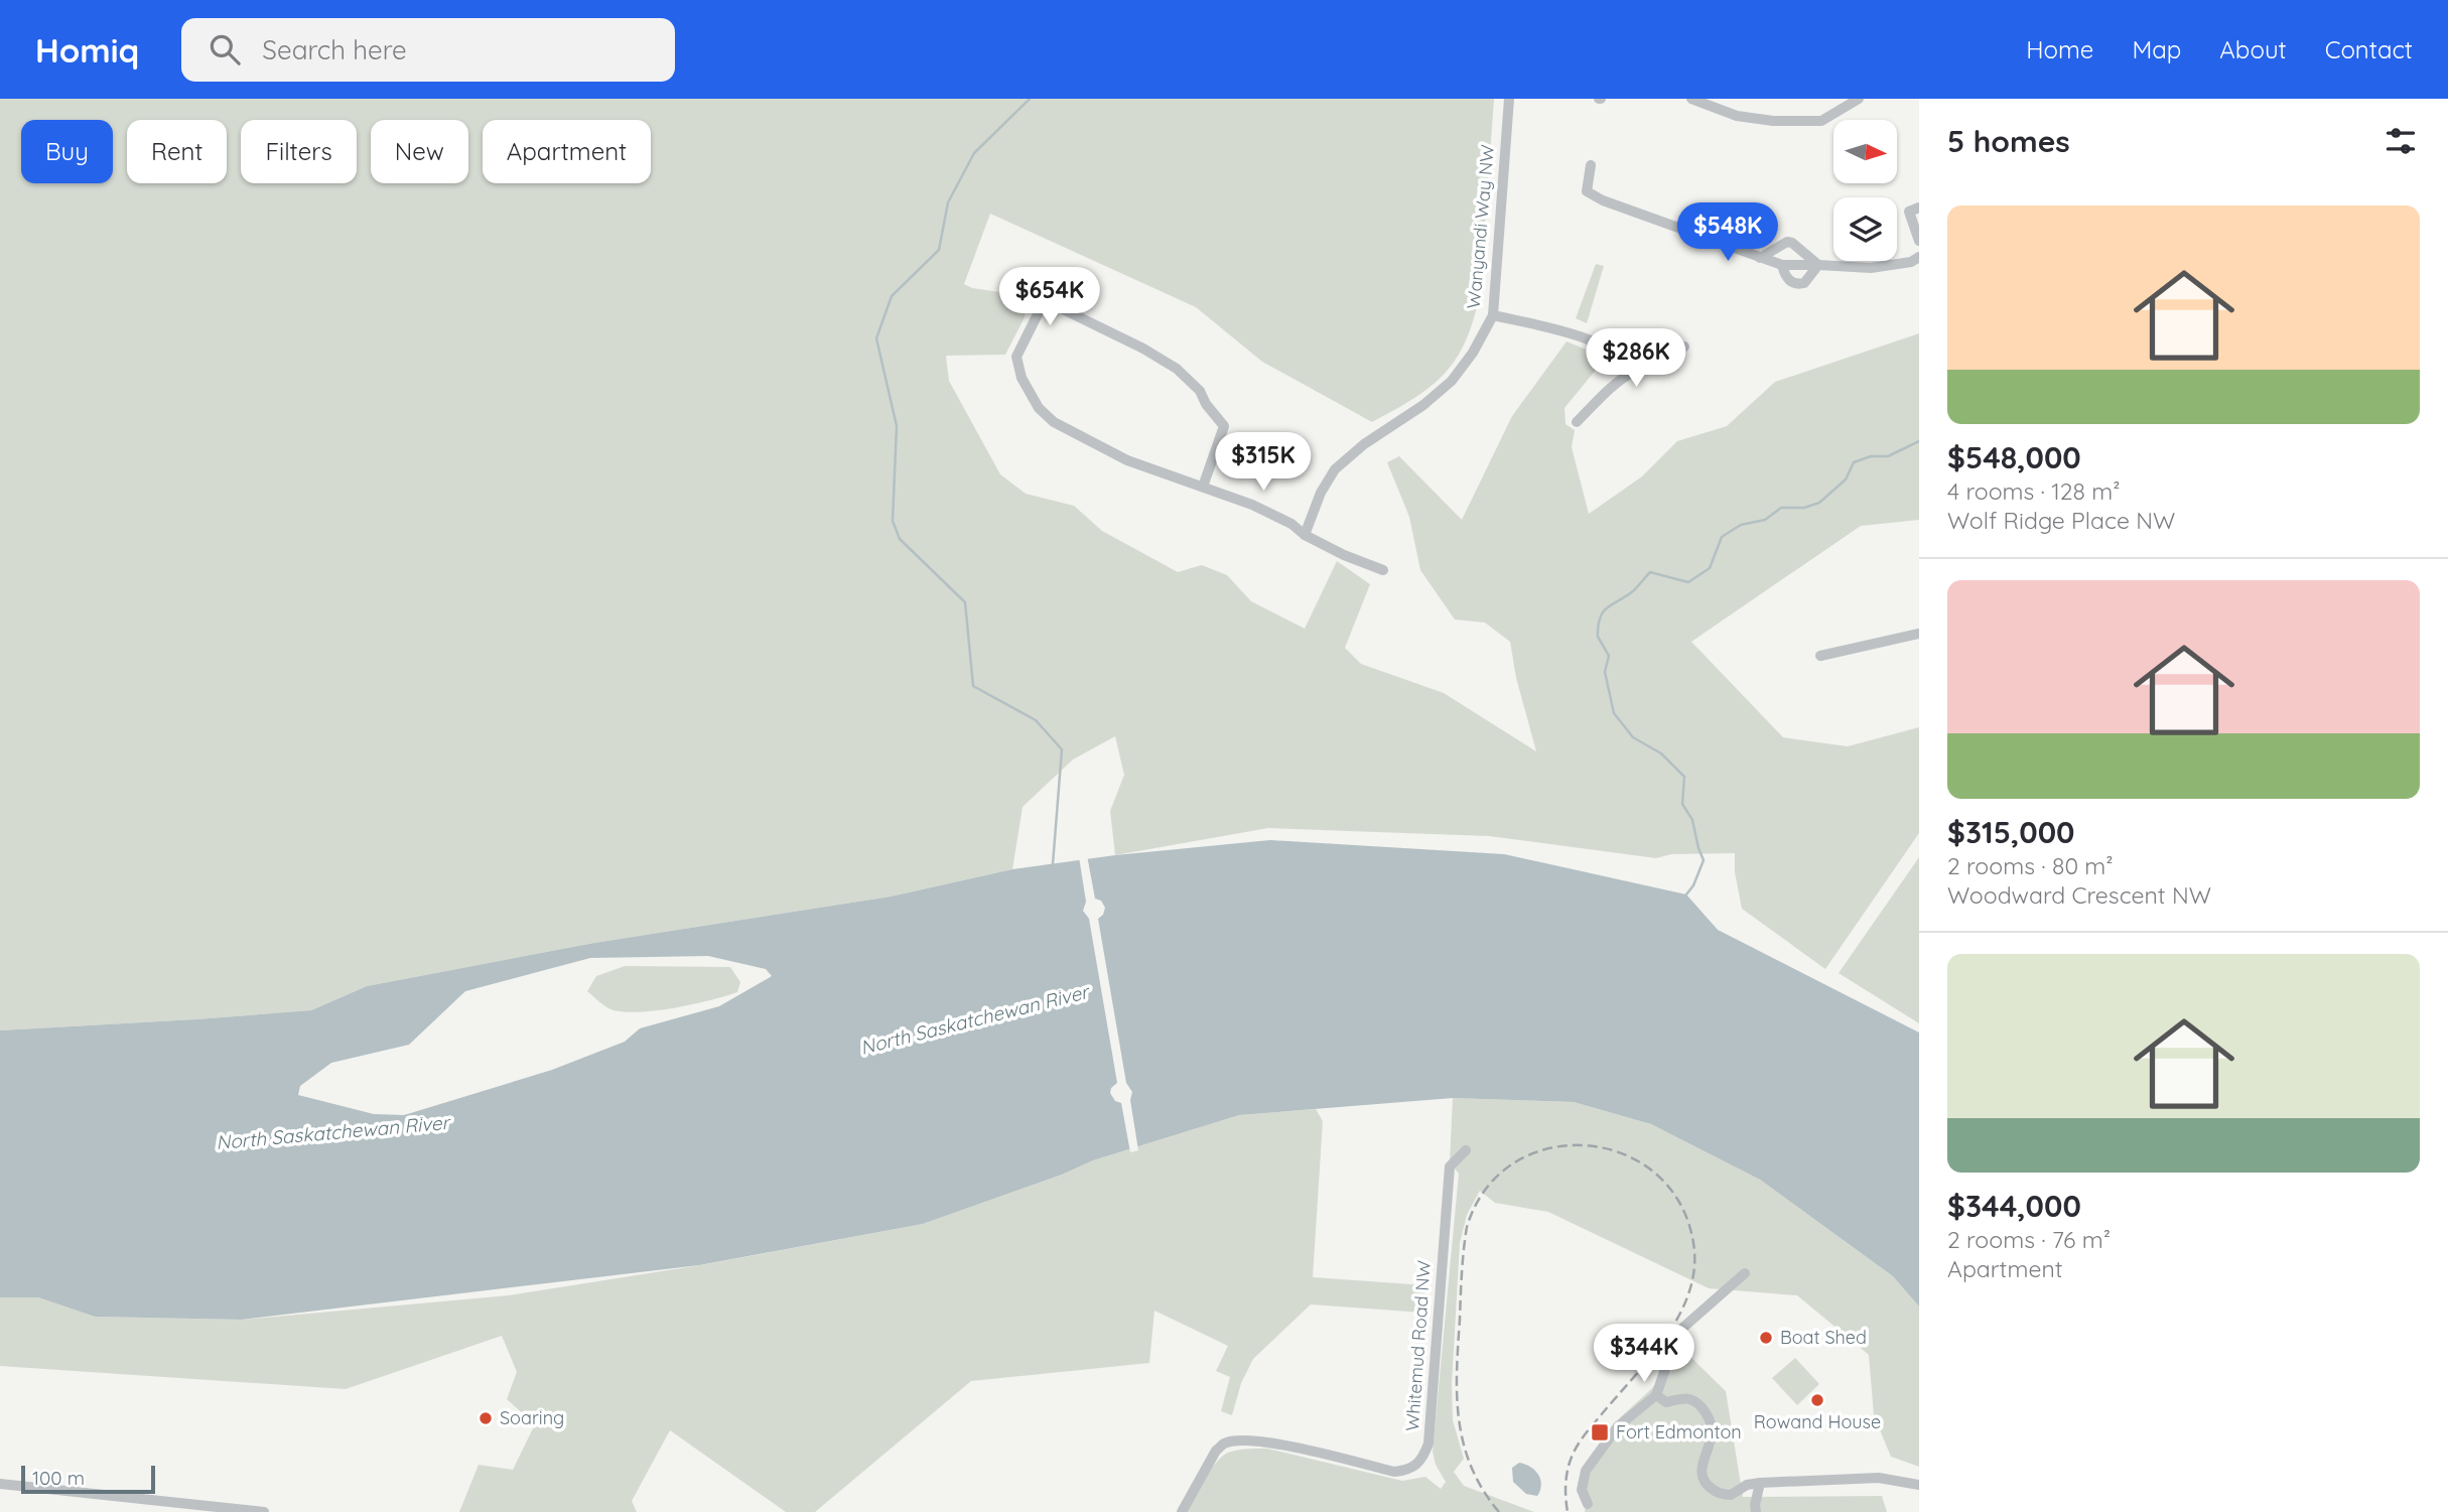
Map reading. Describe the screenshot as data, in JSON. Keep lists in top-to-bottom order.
{
  "streets": {
    "street": ["Wanyandi Way NW", "Whitemud Road NW"]
  },
  "water": ["North Saskatchewan River"],
  "places": {
    "other": ["Boat Shed", "Rowand House", "Soaring"],
    "transit": ["Fort Edmonton"]
  },
  "scale_bar": "100 m",
  "north": "right",
  "page": {
    "header": "Homiq",
    "search": "Search here",
    "nav": [
      "Home",
      "Map",
      "About",
      "Contact"
    ],
    "heading": "5 homes",
    "chip": [
      "Buy",
      "Rent",
      "Filters",
      "New",
      "Apartment"
    ],
    "list": [
      {
        "name": "$548,000",
        "note": "4 rooms · 128 m² · Wolf Ridge Place NW"
      },
      {
        "name": "$315,000",
        "note": "2 rooms · 80 m² · Woodward Crescent NW"
      },
      {
        "name": "$344,000",
        "note": "2 rooms · 76 m² · Apartment"
      }
    ],
    "price": [
      "$548K",
      "$654K",
      "$286K",
      "$315K",
      "$344K"
    ],
    "scale": "100 m"
  }
}
